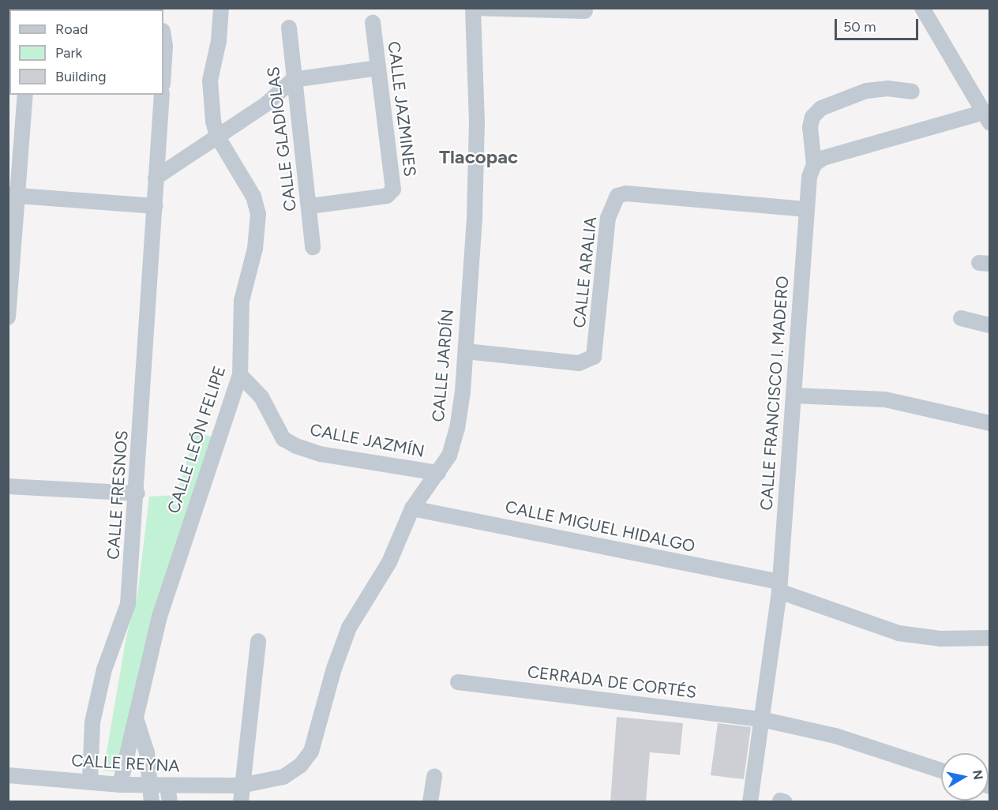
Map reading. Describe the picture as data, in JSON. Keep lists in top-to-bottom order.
{
  "streets": {
    "street": [
      "CALLE JAZMINES",
      "CALLE GLADIOLAS",
      "CALLE ARALIA",
      "CALLE JARDÍN",
      "CALLE FRANCISCO I. MADERO",
      "CALLE LEÓN FELIPE",
      "CALLE JAZMÍN",
      "CALLE FRESNOS",
      "CALLE MIGUEL HIDALGO",
      "CERRADA DE CORTÉS",
      "CALLE REYNA"
    ]
  },
  "crossings": [
    ["CALLE JAZMINES", "CALLE GLADIOLAS"],
    ["CALLE ARALIA", "CALLE JARDÍN"],
    ["CALLE ARALIA", "CALLE FRANCISCO I. MADERO"],
    ["CALLE JARDÍN", "CALLE JAZMÍN"],
    ["CALLE JARDÍN", "CALLE MIGUEL HIDALGO"],
    ["CALLE JARDÍN", "CALLE REYNA"],
    ["CALLE FRANCISCO I. MADERO", "CALLE MIGUEL HIDALGO"],
    ["CALLE FRANCISCO I. MADERO", "CERRADA DE CORTÉS"],
    ["CALLE LEÓN FELIPE", "CALLE JAZMÍN"],
    ["CALLE LEÓN FELIPE", "CALLE REYNA"],
    ["CALLE FRESNOS", "CALLE REYNA"]
  ],
  "districts": ["Tlacopac"],
  "legend": ["Road", "Park", "Building"],
  "scale_bar": "50 m",
  "north": "right"
}
